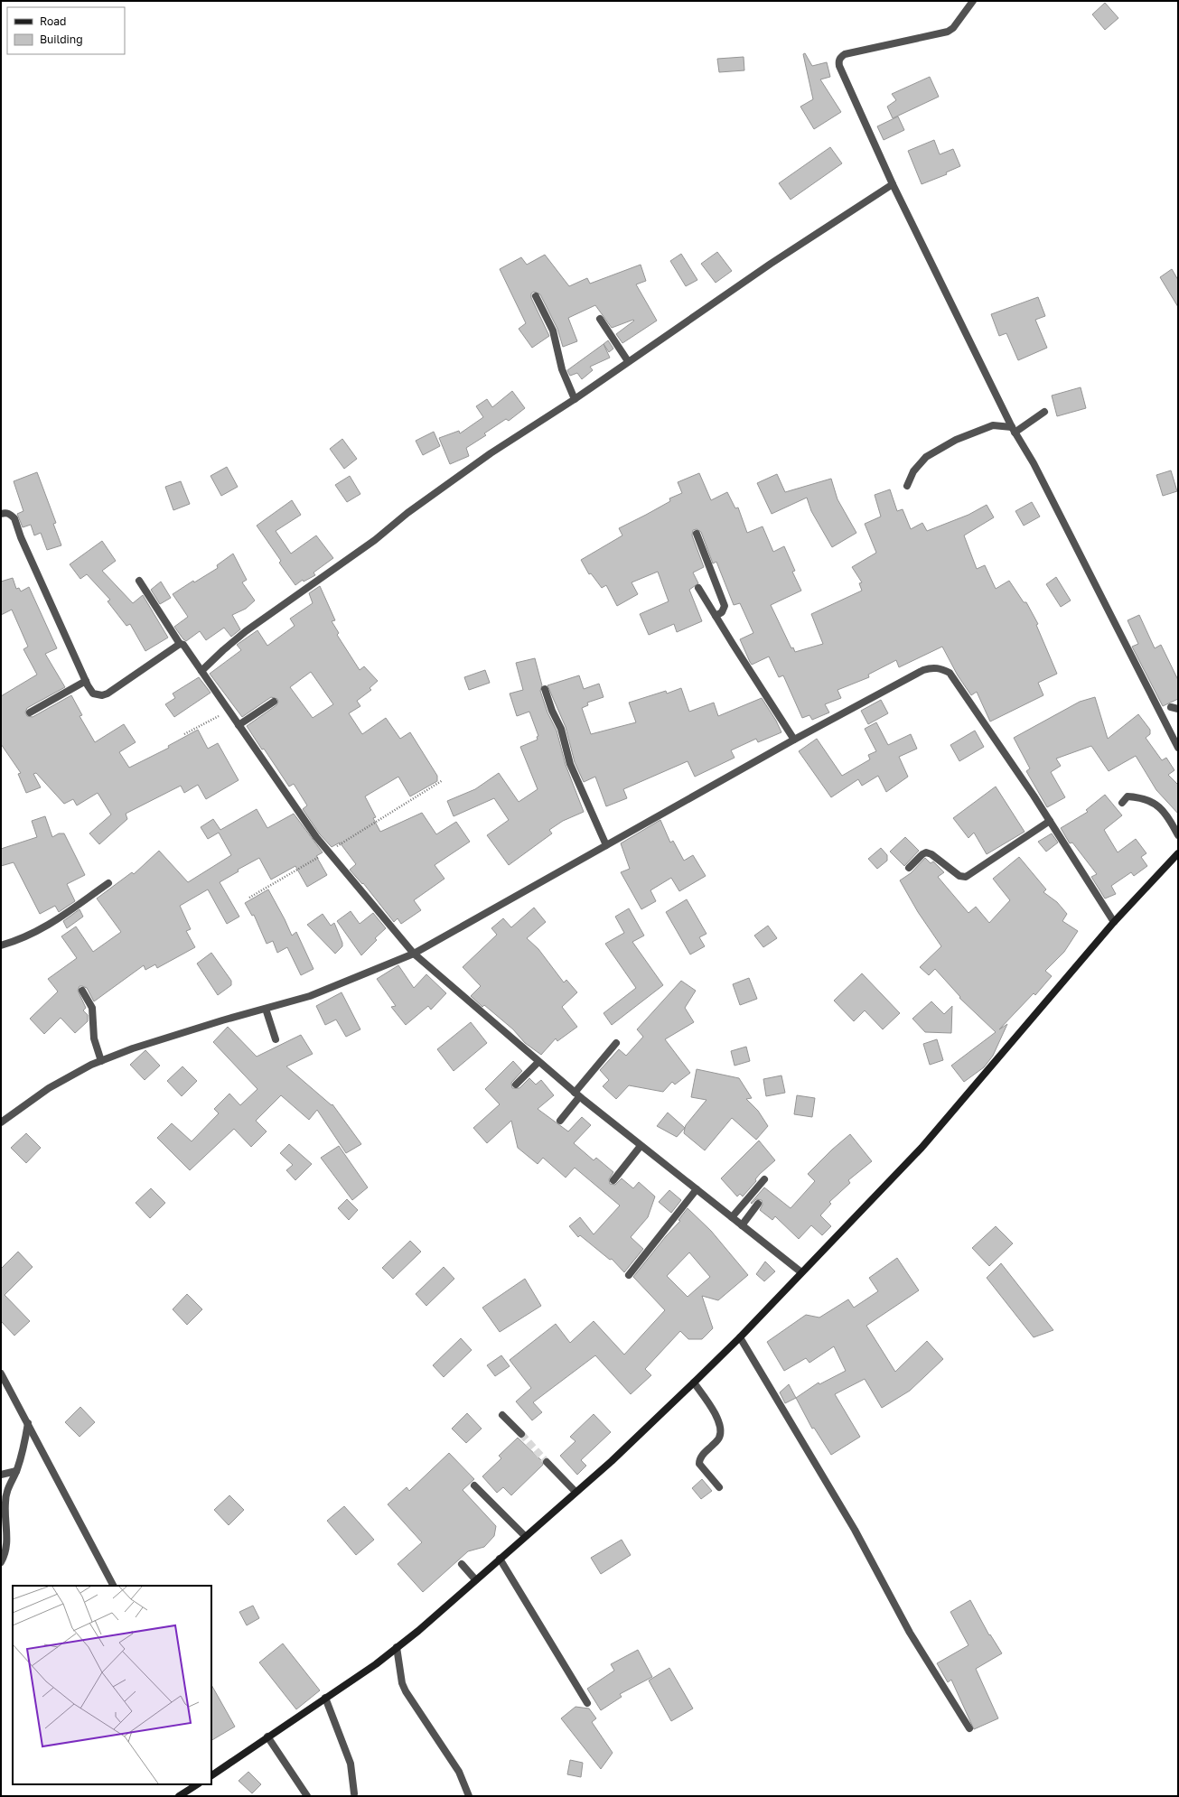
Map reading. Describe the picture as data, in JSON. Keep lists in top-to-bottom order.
{
  "legend": ["Road", "Building"]
}
